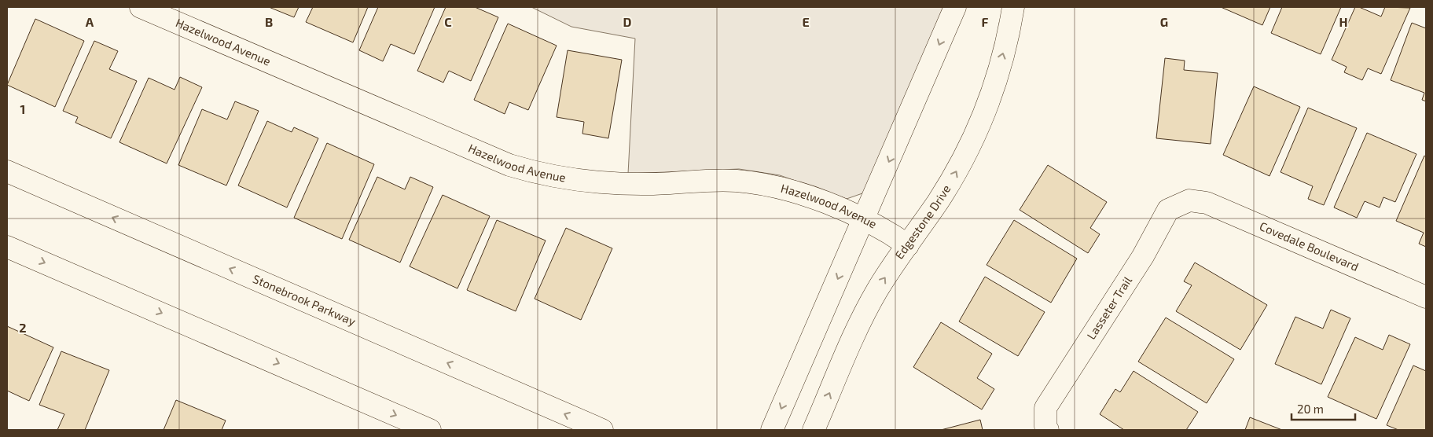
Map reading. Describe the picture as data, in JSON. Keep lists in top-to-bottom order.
{
  "streets": {
    "street": [
      "Hazelwood Avenue",
      "Edgestone Drive",
      "Covedale Boulevard",
      "Stonebrook Parkway",
      "Lasseter Trail"
    ]
  },
  "crossings": [
    ["Hazelwood Avenue", "Edgestone Drive"],
    ["Covedale Boulevard", "Lasseter Trail"]
  ],
  "scale_bar": "20 m",
  "grid": {
    "columns": [
      "A",
      "B",
      "C",
      "D",
      "E",
      "F",
      "G",
      "H"
    ],
    "rows": ["1", "2"]
  }
}
